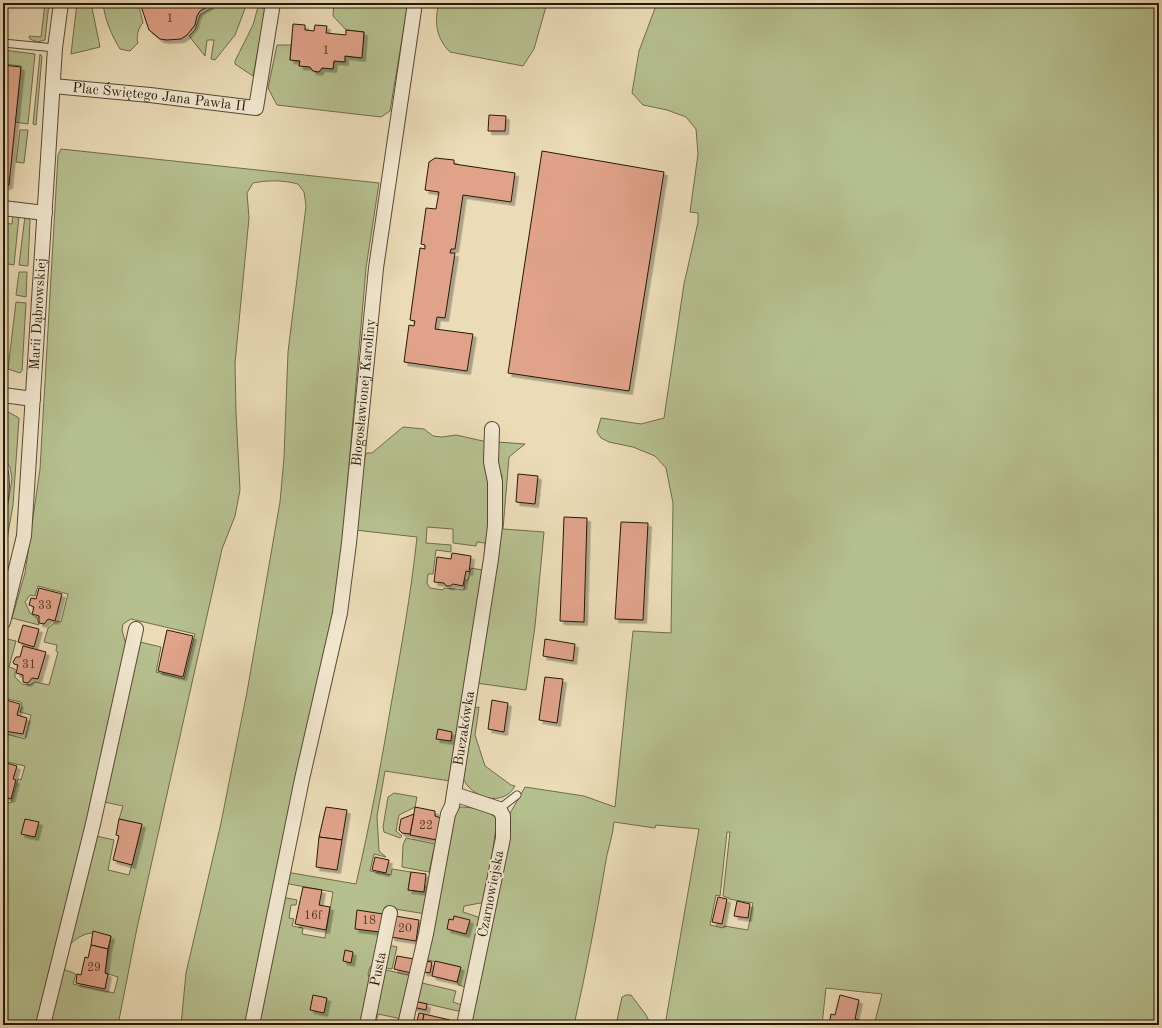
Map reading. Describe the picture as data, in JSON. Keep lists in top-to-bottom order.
{
  "streets": {
    "street": [
      "Plac Świętego Jana Pawła II",
      "Marii Dąbrowskiej",
      "Błogosławionej Karoliny",
      "Buczakówka",
      "Czarnowiejska",
      "Pusta"
    ]
  },
  "crossings": [
    ["Plac Świętego Jana Pawła II", "Marii Dąbrowskiej"]
  ],
  "house_numbers": [
    "1",
    "1",
    "33",
    "31",
    "22",
    "16f",
    "18",
    "20",
    "29"
  ]
}
